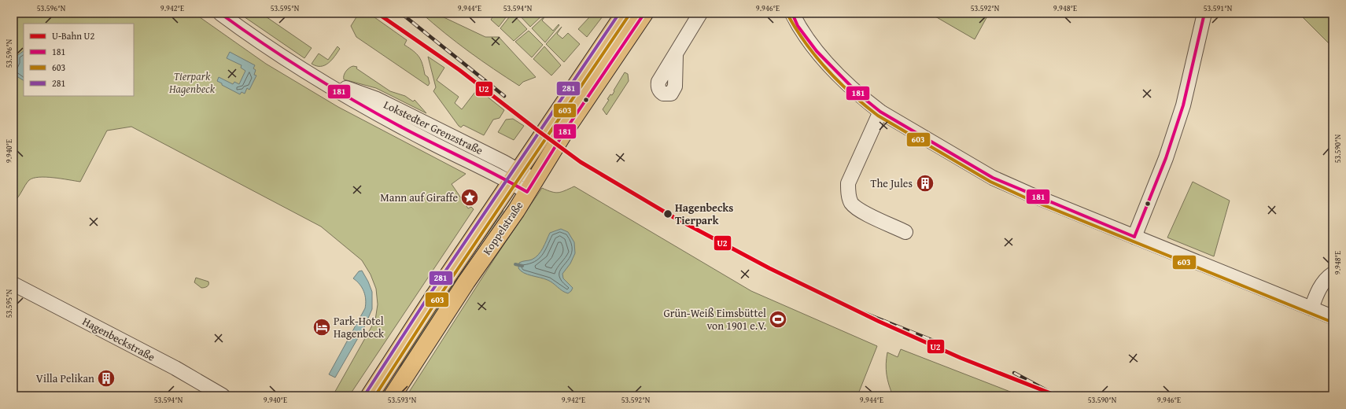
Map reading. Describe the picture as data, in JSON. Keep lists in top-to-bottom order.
{
  "streets": {
    "main road": ["Koppelstraße"],
    "street": ["Lokstedter Grenzstraße", "Hagenbeckstraße"]
  },
  "crossings": [
    ["Lokstedter Grenzstraße", "Koppelstraße"]
  ],
  "parks": ["Tierpark Hagenbeck"],
  "places": {
    "building": ["The Jules", "Villa Pelikan"],
    "place": ["Mann auf Giraffe"],
    "other": ["Hagenbecks Tierpark"],
    "sports": ["Grün-Weiß Eimsbüttel von 1901 e.V."],
    "hotel": ["Park-Hotel Hagenbeck"]
  },
  "lines": [
    "metro line U2",
    "transit line 181",
    "transit line 281",
    "transit line 603"
  ],
  "legend": [
    "U-Bahn U2",
    "181",
    "603",
    "281"
  ],
  "coordinates": [
    "53.596°N",
    "9.942°E",
    "53.595°N",
    "9.944°E",
    "53.594°N",
    "9.946°E",
    "53.592°N",
    "9.948°E",
    "53.591°N",
    "53.590°N",
    "9.940°E",
    "53.593°N"
  ]
}
